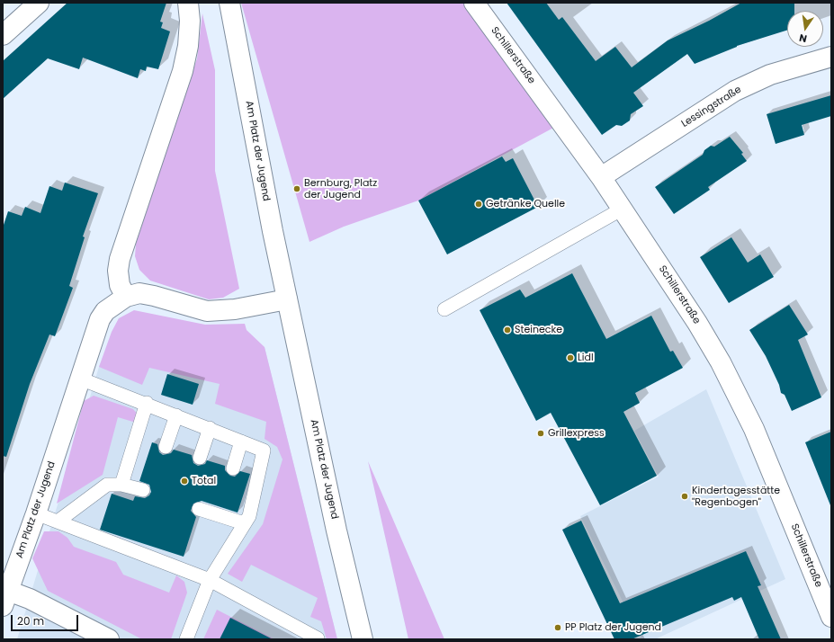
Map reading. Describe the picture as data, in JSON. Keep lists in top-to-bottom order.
{
  "streets": {
    "street": ["Schillerstraße", "Lessingstraße", "Am Platz der Jugend"]
  },
  "crossings": [
    ["Schillerstraße", "Lessingstraße"]
  ],
  "places": [
    "Bernburg, Platz der Jugend",
    "Getränke Quelle",
    "Steinecke",
    "Lidl",
    "Grillexpress",
    "Total",
    "Kindertagesstätte \"Regenbogen\"",
    "PP Platz der Jugend"
  ],
  "scale_bar": "20 m",
  "north": "bottom"
}
